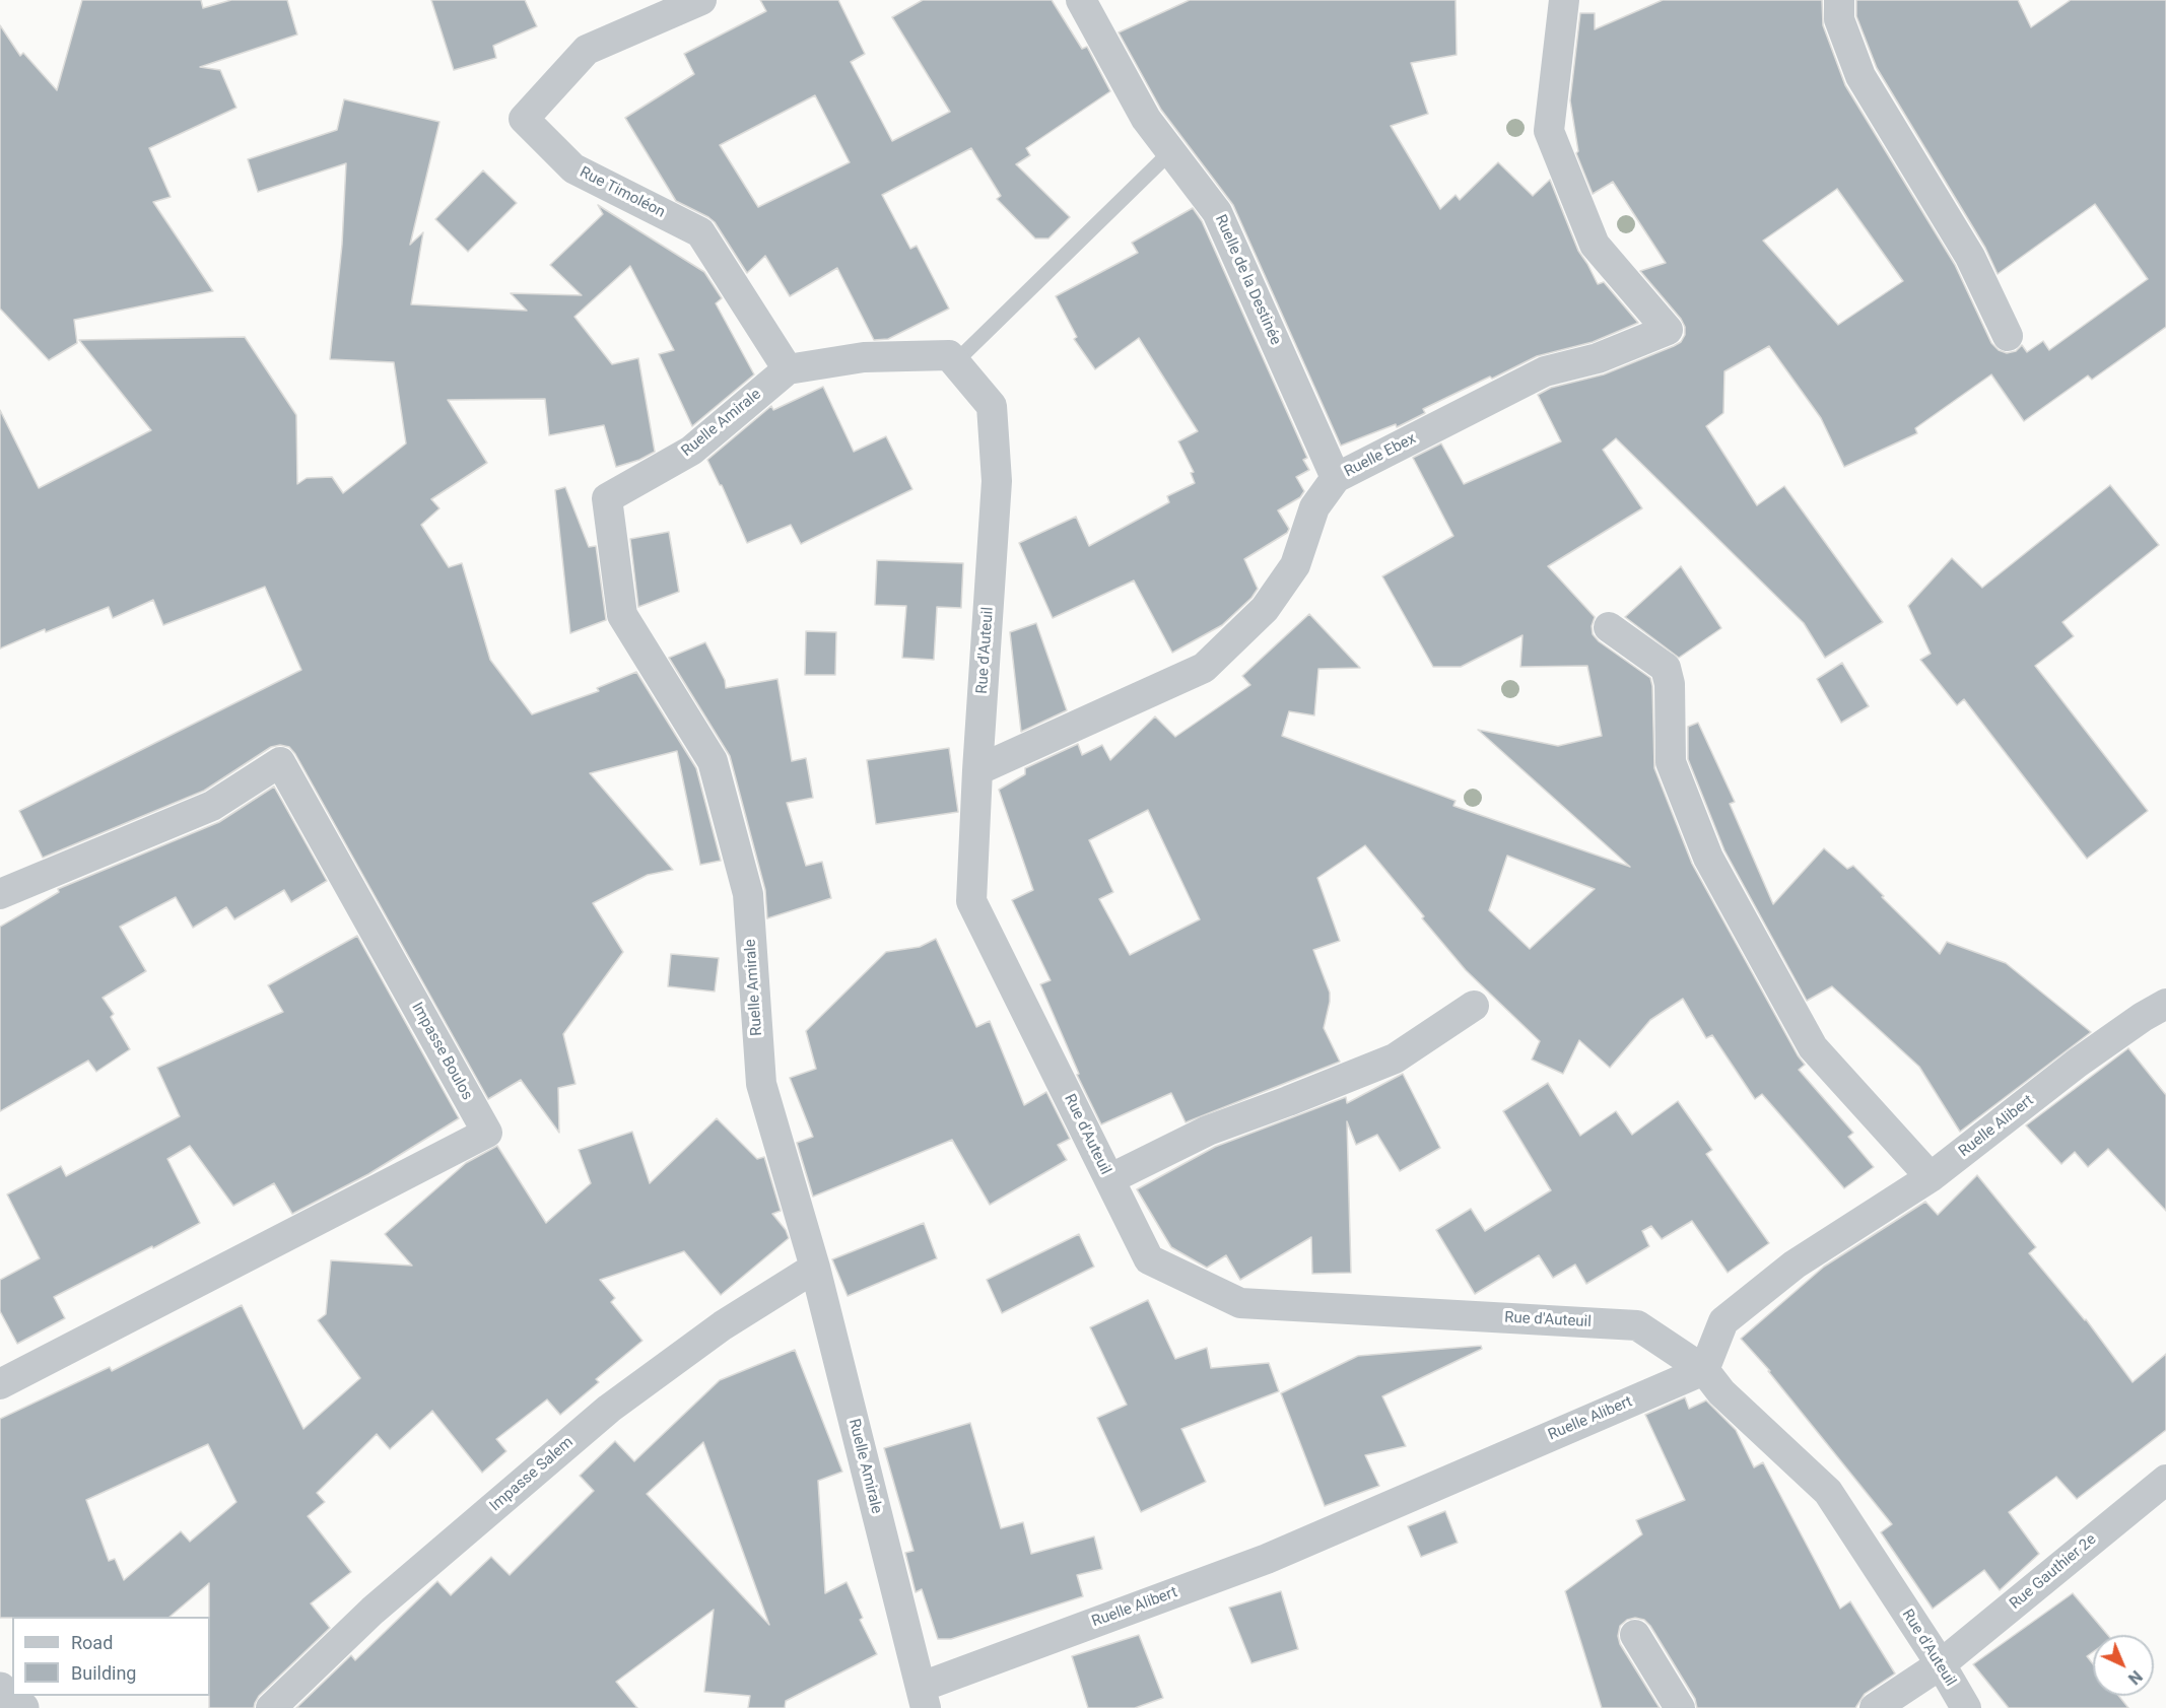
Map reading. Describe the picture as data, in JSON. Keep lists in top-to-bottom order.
{
  "streets": {
    "street": [
      "Rue Timoléon",
      "Ruelle de la Destinée",
      "Ruelle Amirale",
      "Ruelle Ebex",
      "Rue d'Auteuil",
      "Impasse Boulos",
      "Ruelle Alibert",
      "Impasse Salem",
      "Rue Gauthier 2e"
    ]
  },
  "crossings": [
    ["Rue Timoléon", "Ruelle Amirale"],
    ["Ruelle de la Destinée", "Ruelle Ebex"],
    ["Ruelle Amirale", "Ruelle Alibert"],
    ["Ruelle Amirale", "Impasse Salem"],
    ["Ruelle Ebex", "Rue d'Auteuil"],
    ["Rue d'Auteuil", "Ruelle Alibert"],
    ["Rue d'Auteuil", "Rue Gauthier 2e"]
  ],
  "legend": ["Road", "Building"],
  "north": "bottom right"
}
